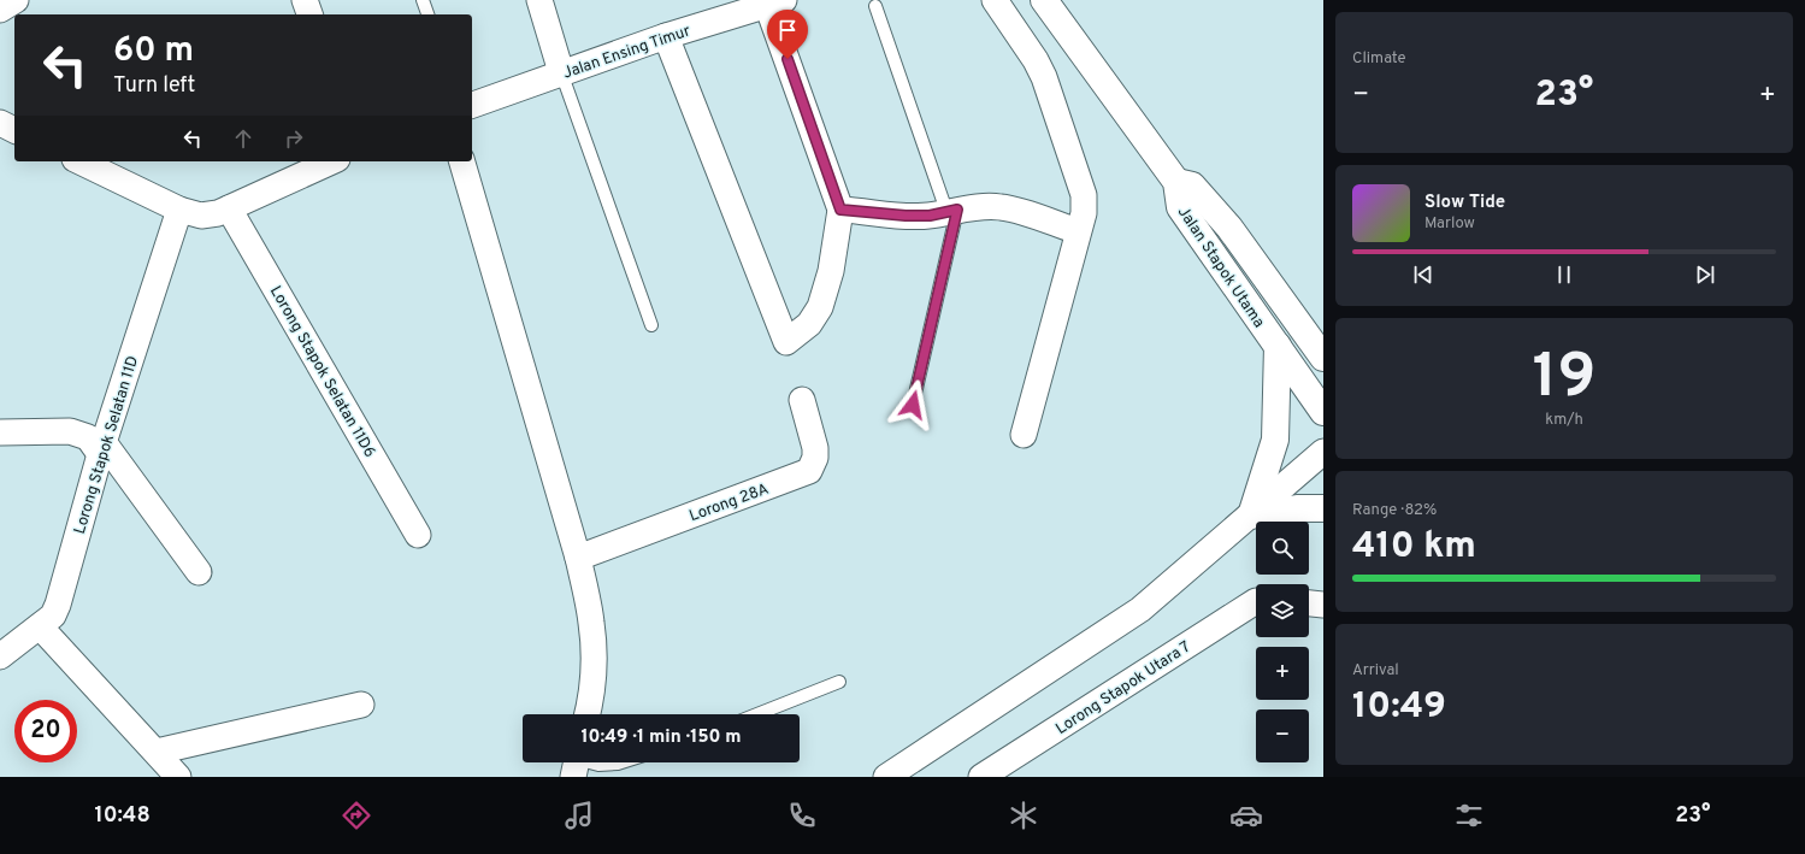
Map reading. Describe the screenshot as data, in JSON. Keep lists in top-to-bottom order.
{
  "streets": {
    "main road": ["Jalan Stapok Utama"],
    "street": [
      "Jalan Ensing Timur",
      "Lorong Stapok Selatan 11D6",
      "Lorong Stapok Selatan 11D",
      "Lorong 28A",
      "Lorong Stapok Utara 7"
    ]
  },
  "page": {
    "tile": [
      "Climate",
      ["19", "km/h"],
      ["Range · 82%", "410 km"],
      ["Arrival", "10:49"]
    ],
    "turn": ["60 m", "Turn left"],
    "heat": ["−", "23°", "+"],
    "song": ["Slow Tide", "Marlow"],
    "map_buttons": ["+", "−"],
    "limit": "20",
    "trip": "10:49 · 1 min · 150 m",
    "tabs": ["10:48", "23°"]
  }
}
